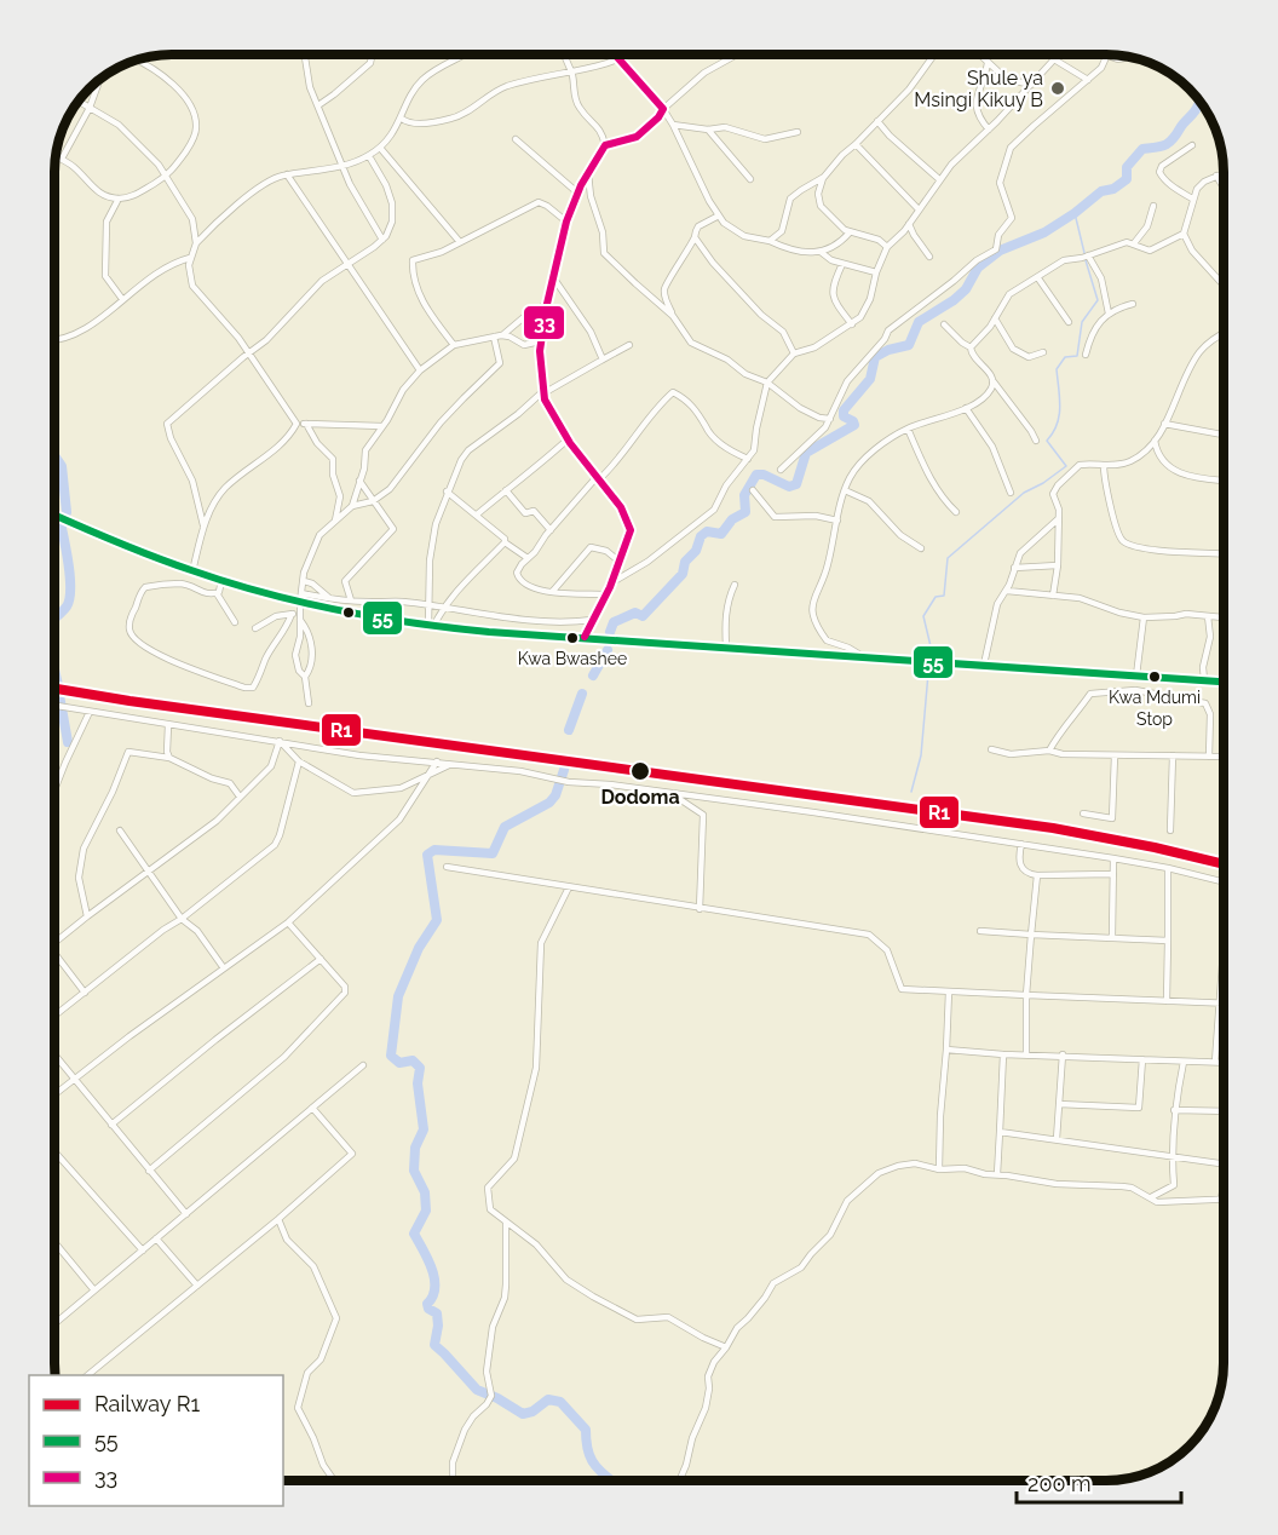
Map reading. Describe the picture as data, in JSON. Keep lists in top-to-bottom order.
{
  "places": [
    "Shule ya Msingi Kikuy B",
    "Kwa Bwashee",
    "Kwa Mdumi Stop",
    "Dodoma"
  ],
  "lines": ["transit line 33", "transit line 55", "rail line R1"],
  "legend": ["Railway R1", "55", "33"],
  "scale_bar": "200 m"
}
